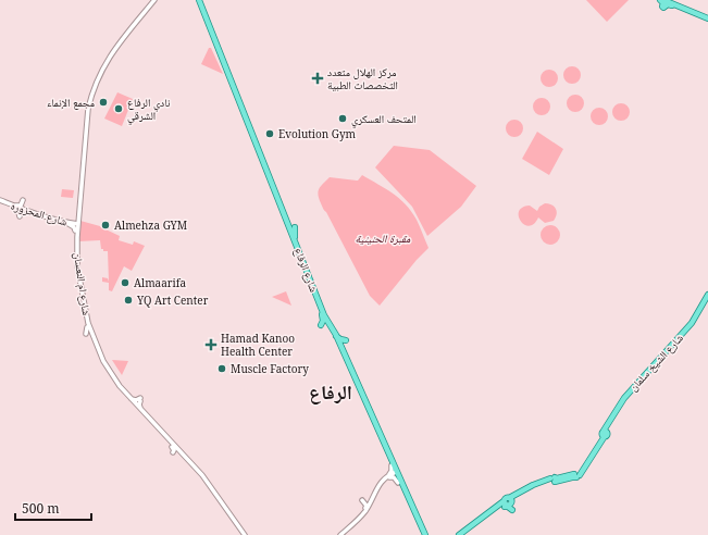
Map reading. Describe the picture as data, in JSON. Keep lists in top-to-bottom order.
{
  "streets": {
    "main road": [
      "شارع المحزوره",
      "شارع الرفاع",
      "شارع ام النعسان",
      "شارع الشيخ سلمان"
    ]
  },
  "crossings": [
    ["شارع المحزوره", "شارع ام النعسان"]
  ],
  "districts": ["الرفاع"],
  "parks": ["مقبرة الحنينية"],
  "places": {
    "health": ["مركز الهلال متعدد التخصصات الطبية", "Hamad Kanoo Health Center"],
    "other": [
      "مجمع الإنماء",
      "نادي الرفاع الشرقي",
      "المتحف العسكري",
      "Evolution Gym",
      "Almehza GYM",
      "Almaarifa",
      "YQ Art Center",
      "Muscle Factory"
    ]
  },
  "scale_bar": "500 m"
}
